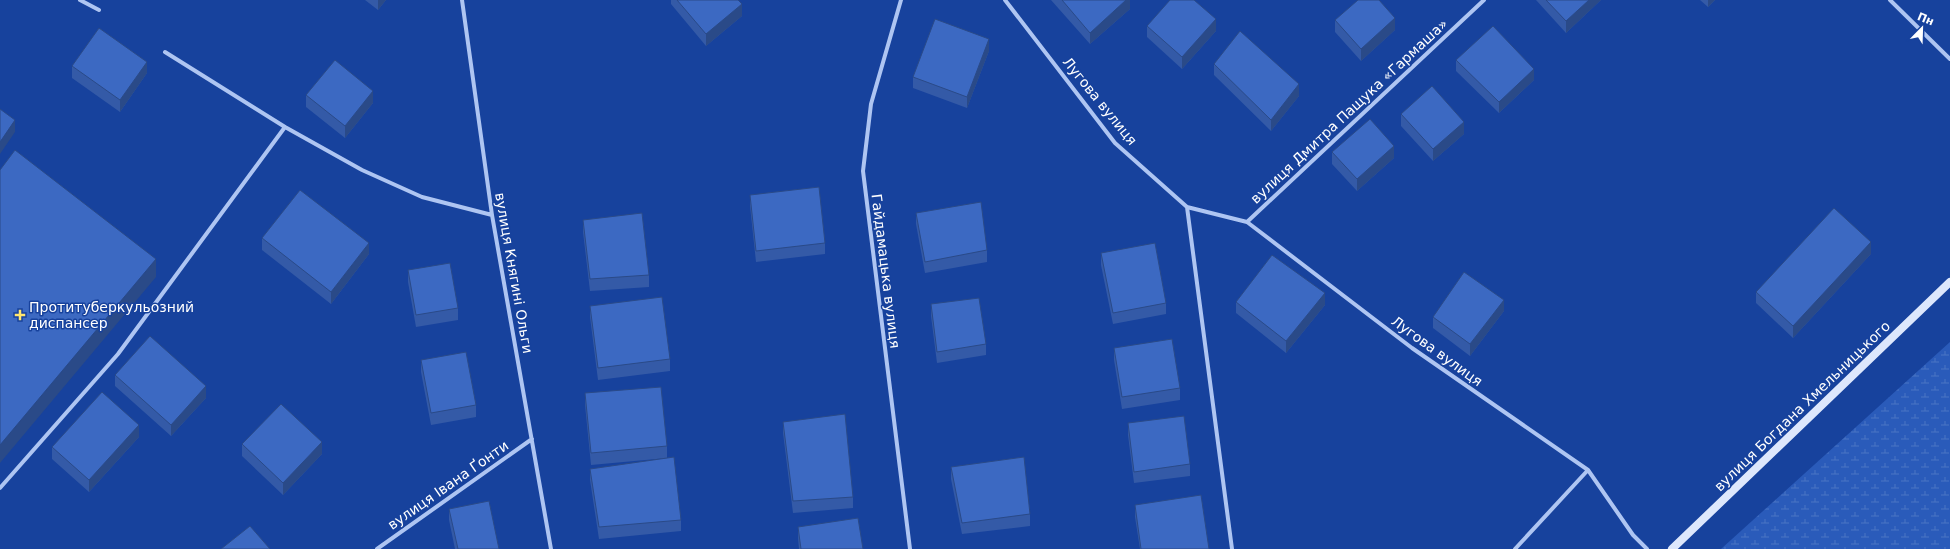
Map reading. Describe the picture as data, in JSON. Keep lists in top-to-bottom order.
{
  "streets": {
    "main road": ["вулиця Богдана Хмельницького"],
    "street": [
      "Лугова вулиця",
      "вулиця Дмитра Пащука «Гармаша»",
      "Гайдамацька вулиця",
      "вулиця Княгині Ольги",
      "вулиця Івана Ґонти"
    ]
  },
  "crossings": [
    ["Лугова вулиця", "вулиця Дмитра Пащука «Гармаша»"],
    ["вулиця Княгині Ольги", "вулиця Івана Ґонти"]
  ],
  "places": {
    "health": ["Протитуберкульозний диспансер"]
  },
  "north": "top right"
}
